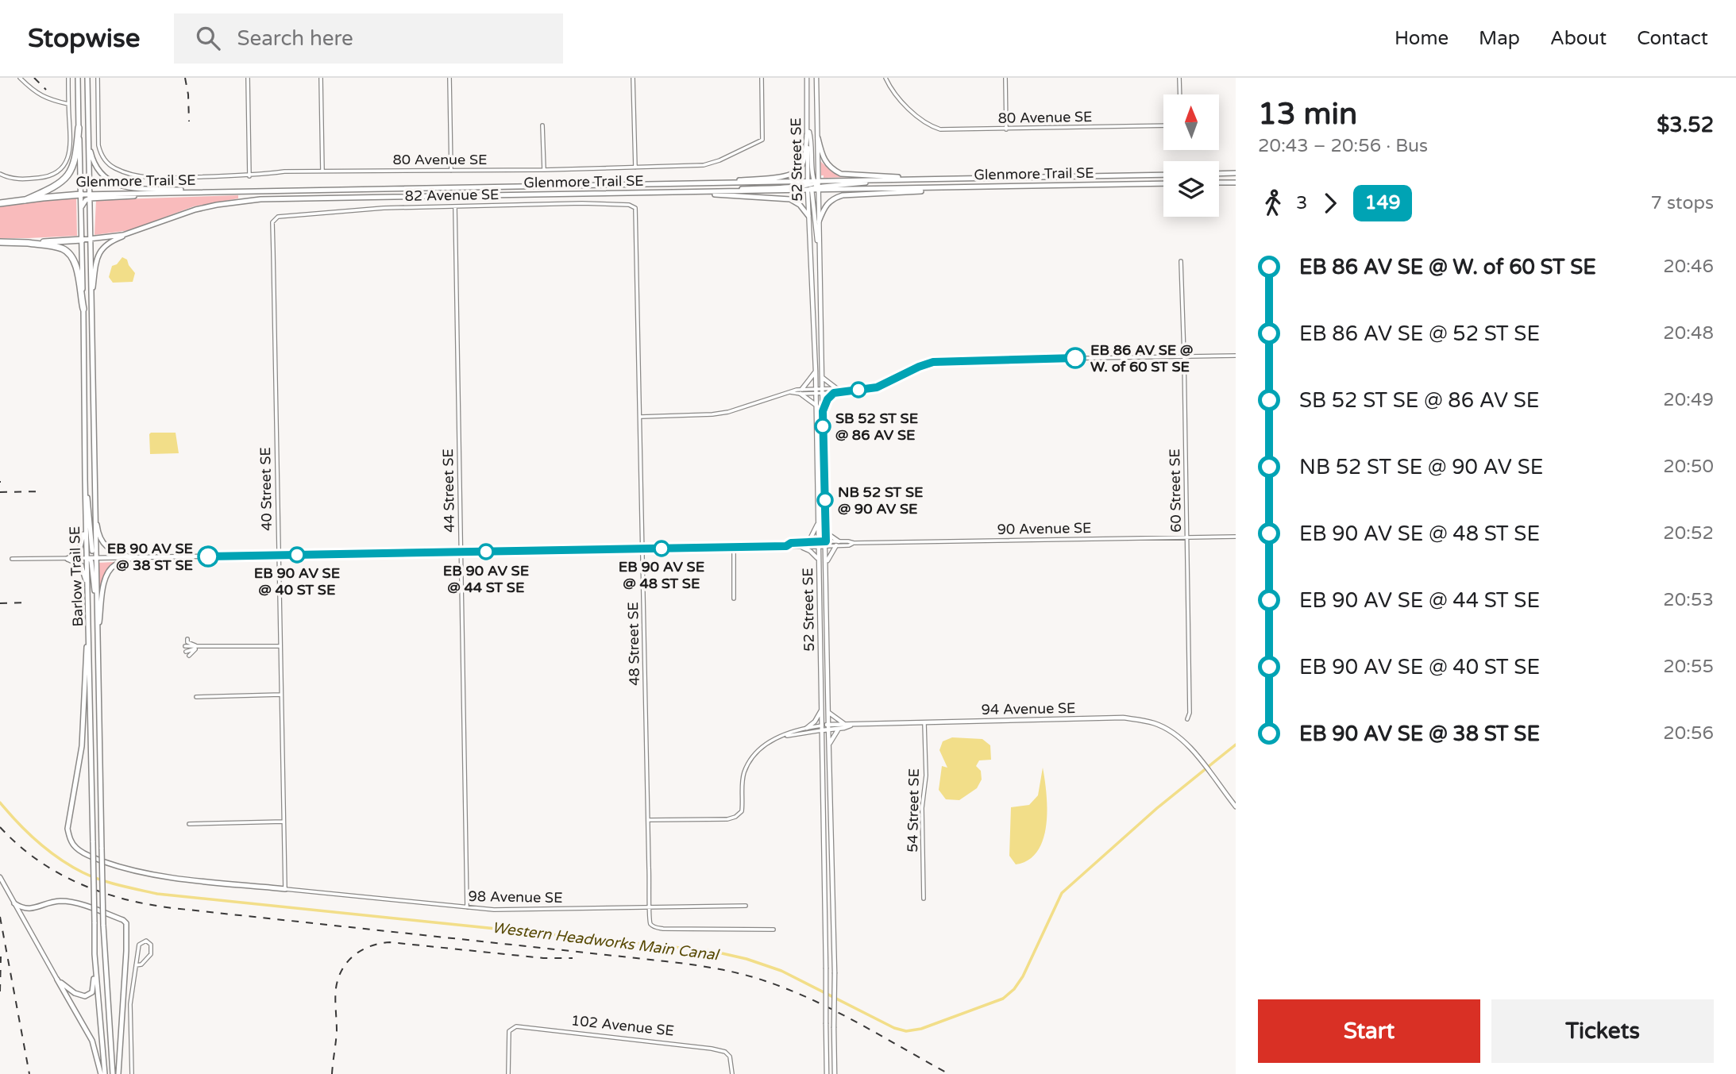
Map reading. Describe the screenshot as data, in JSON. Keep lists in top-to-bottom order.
{
  "streets": {
    "highway": ["Glenmore Trail SE"],
    "main road": [
      "52 Street SE",
      "90 Avenue SE",
      "Barlow Trail SE",
      "94 Avenue SE"
    ],
    "street": [
      "80 Avenue SE",
      "82 Avenue SE",
      "40 Street SE",
      "44 Street SE",
      "60 Street SE",
      "48 Street SE",
      "54 Street SE",
      "98 Avenue SE",
      "102 Avenue SE"
    ]
  },
  "crossings": [
    ["52 Street SE", "Glenmore Trail SE"],
    ["52 Street SE", "90 Avenue SE"],
    ["52 Street SE", "94 Avenue SE"],
    ["Glenmore Trail SE", "Barlow Trail SE"],
    ["82 Avenue SE", "40 Street SE"],
    ["82 Avenue SE", "44 Street SE"],
    ["82 Avenue SE", "48 Street SE"],
    ["40 Street SE", "90 Avenue SE"],
    ["40 Street SE", "98 Avenue SE"],
    ["44 Street SE", "90 Avenue SE"],
    ["44 Street SE", "98 Avenue SE"],
    ["60 Street SE", "90 Avenue SE"],
    ["90 Avenue SE", "Barlow Trail SE"],
    ["90 Avenue SE", "48 Street SE"],
    ["48 Street SE", "94 Avenue SE"],
    ["48 Street SE", "98 Avenue SE"],
    ["94 Avenue SE", "54 Street SE"]
  ],
  "water": ["Western Headworks Main Canal"],
  "places": [
    "EB 86 AV SE @ W. of 60 ST SE",
    "SB 52 ST SE @ 86 AV SE",
    "NB 52 ST SE @ 90 AV SE",
    "EB 90 AV SE @ 48 ST SE",
    "EB 90 AV SE @ 44 ST SE",
    "EB 90 AV SE @ 40 ST SE",
    "EB 90 AV SE @ 38 ST SE"
  ],
  "lines": ["bus line 149"],
  "north": "top",
  "page": {
    "header": "Stopwise",
    "search": "Search here",
    "nav": [
      "Home",
      "Map",
      "About",
      "Contact"
    ],
    "heading": ["13 min", "20:43 – 20:56 · Bus", "$3.52"],
    "legs": ["3", "149", "7 stops"],
    "list": [
      {
        "name": "EB 86 AV SE @ W. of 60 ST SE",
        "value": "20:46"
      },
      {
        "name": "EB 86 AV SE @ 52 ST SE",
        "value": "20:48"
      },
      {
        "name": "SB 52 ST SE @ 86 AV SE",
        "value": "20:49"
      },
      {
        "name": "NB 52 ST SE @ 90 AV SE",
        "value": "20:50"
      },
      {
        "name": "EB 90 AV SE @ 48 ST SE",
        "value": "20:52"
      },
      {
        "name": "EB 90 AV SE @ 44 ST SE",
        "value": "20:53"
      },
      {
        "name": "EB 90 AV SE @ 40 ST SE",
        "value": "20:55"
      },
      {
        "name": "EB 90 AV SE @ 38 ST SE",
        "value": "20:56"
      }
    ],
    "buttons": ["Start", "Tickets"]
  }
}
